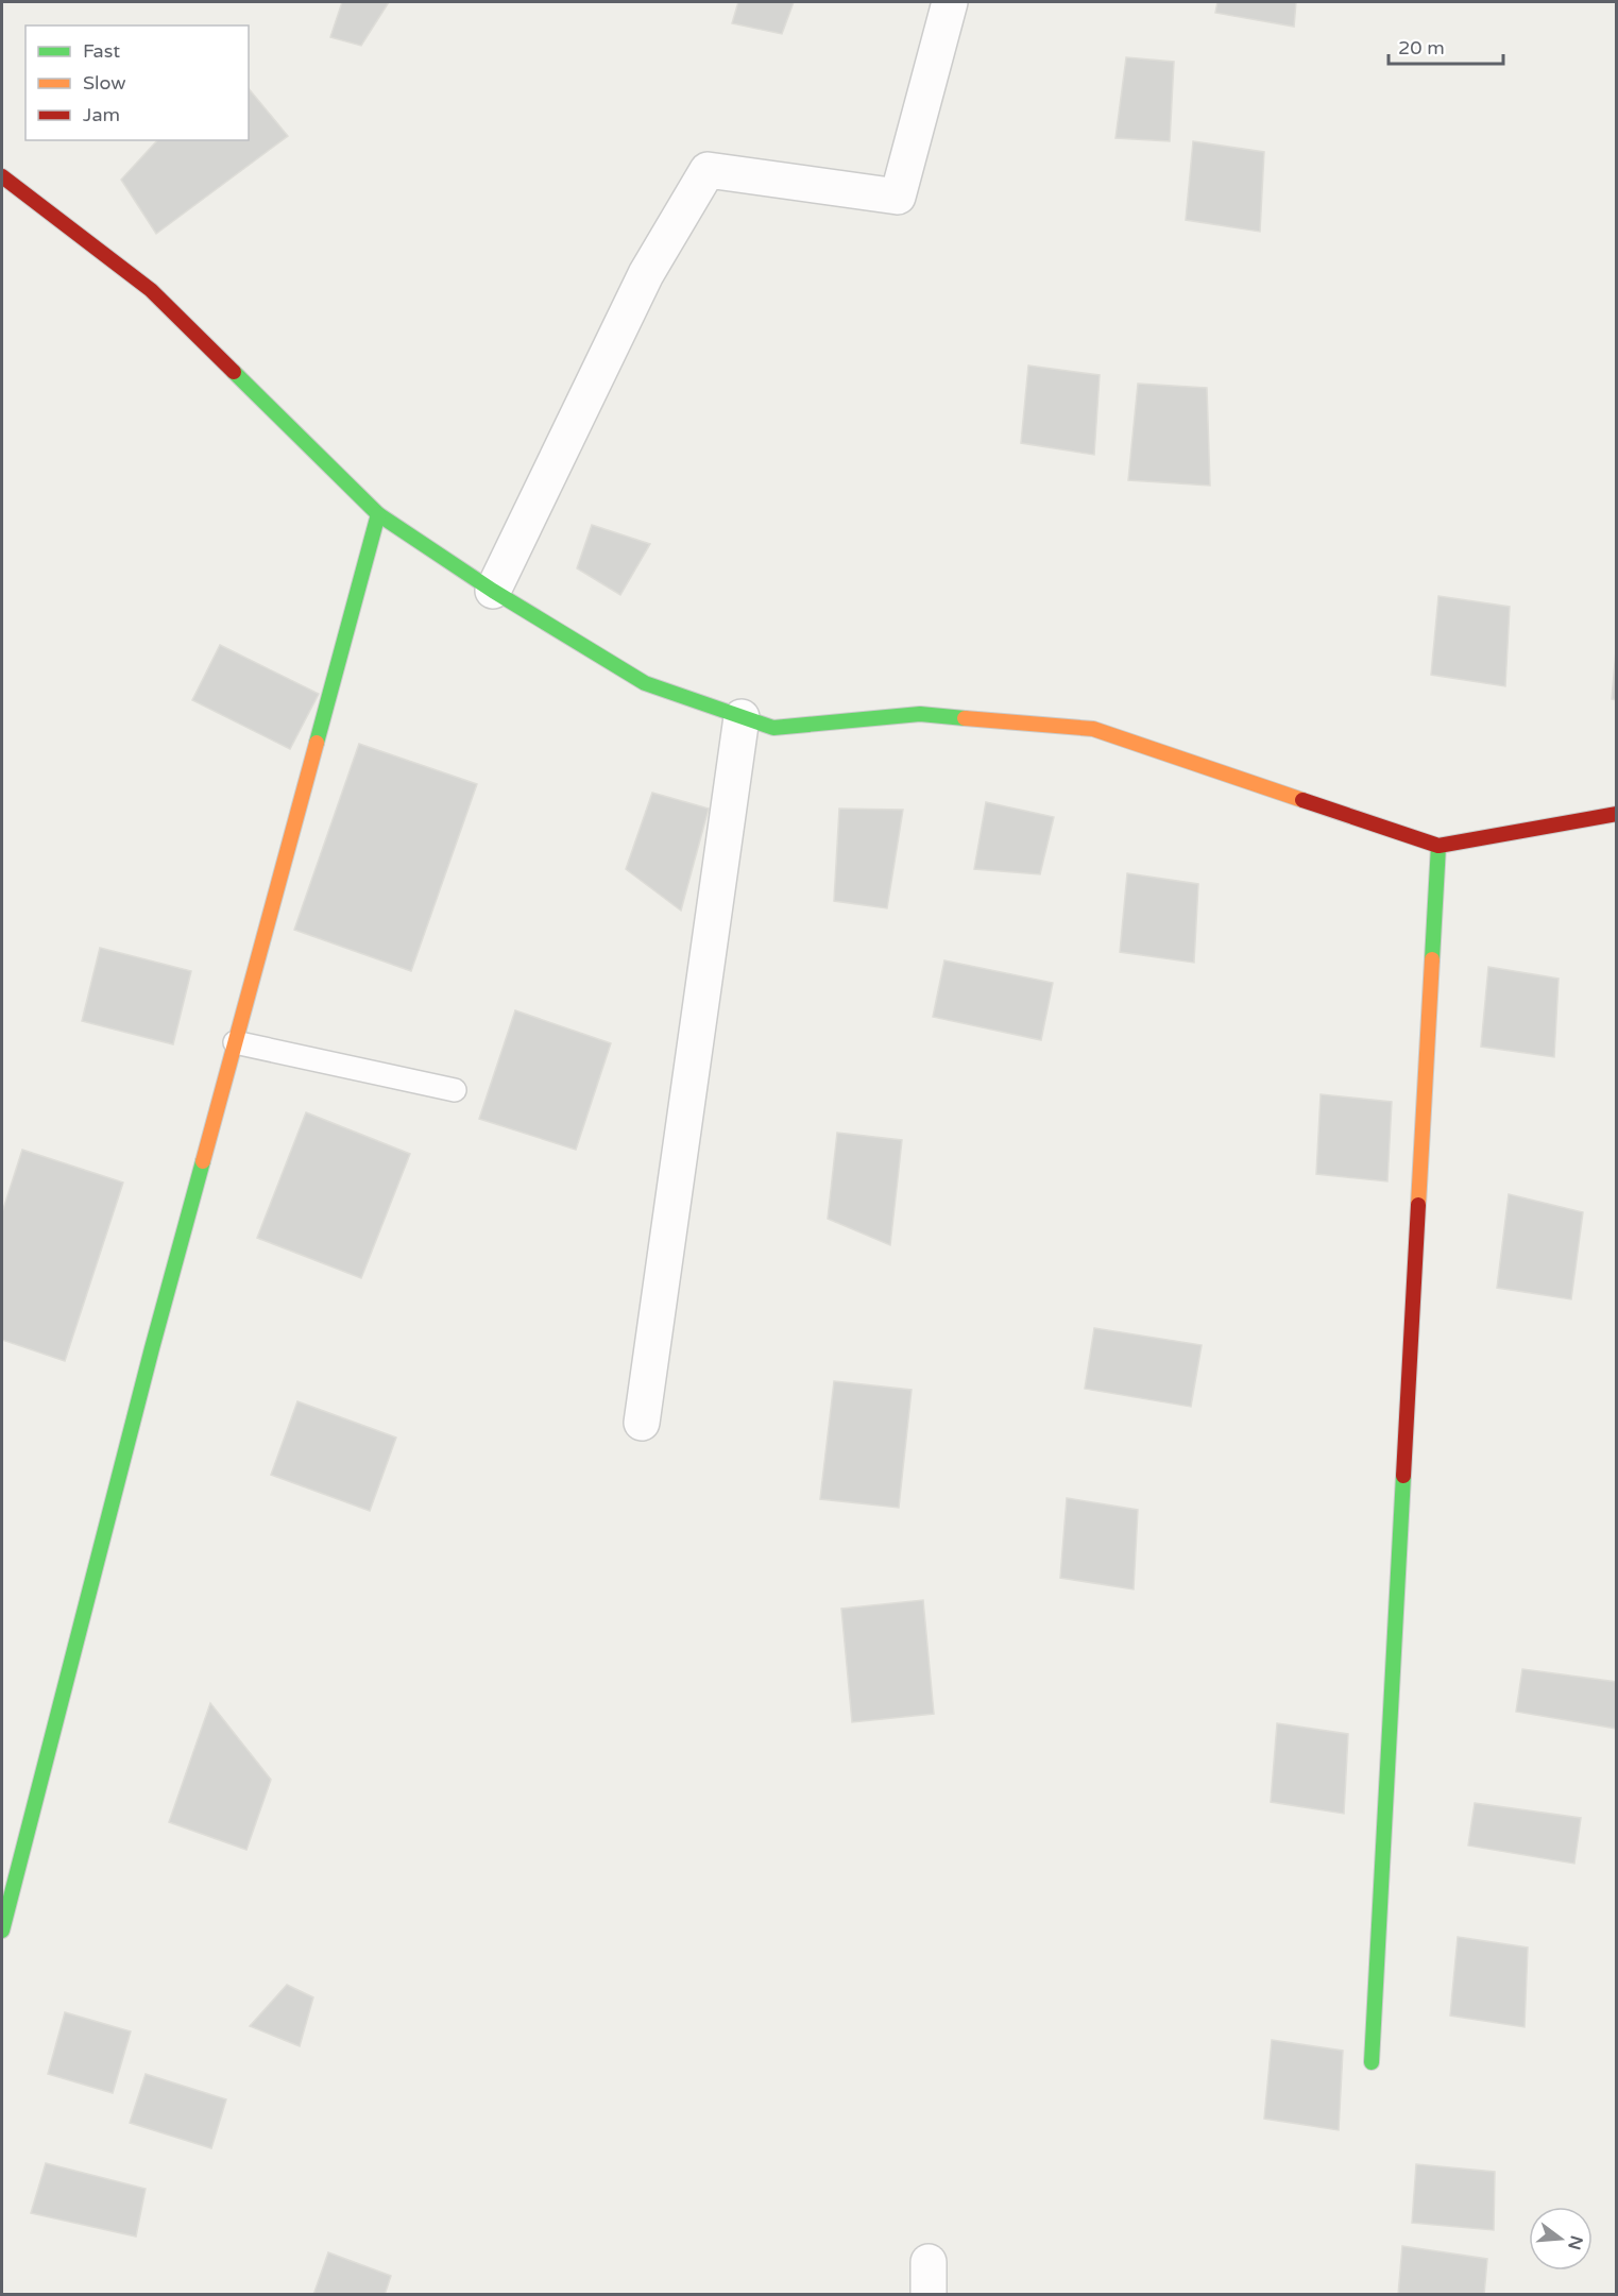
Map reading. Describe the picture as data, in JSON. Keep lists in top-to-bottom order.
{
  "legend": ["Fast", "Slow", "Jam"],
  "scale_bar": "20 m",
  "north": "right"
}
